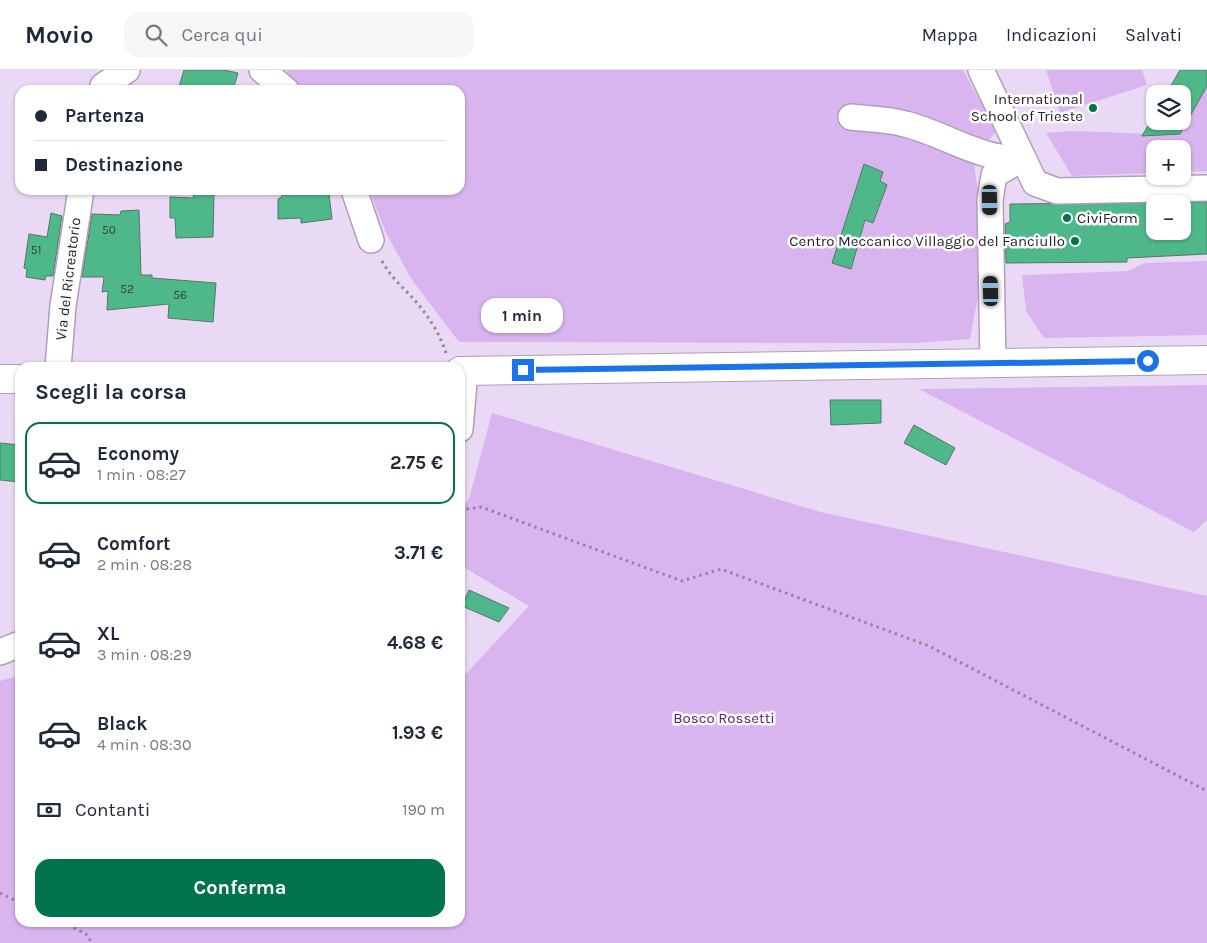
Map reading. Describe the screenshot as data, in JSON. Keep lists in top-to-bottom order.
{
  "streets": {
    "street": ["Via del Ricreatorio"]
  },
  "parks": ["Bosco Rossetti"],
  "places": ["International School of Trieste", "CiviForm", "Centro Meccanico Villaggio del Fanciullo"],
  "house_numbers": [
    "50",
    "51",
    "52",
    "56"
  ],
  "page": {
    "header": "Movio",
    "search": "Cerca qui",
    "nav": ["Mappa", "Indicazioni", "Salvati"],
    "map_buttons": ["+", "−"],
    "banner": ["Partenza", "Destinazione"],
    "bubble": "1 min",
    "heading": "Scegli la corsa",
    "list": [
      {
        "name": "Economy",
        "note": "1 min · 08:27",
        "value": "2.75 €"
      },
      {
        "name": "Comfort",
        "note": "2 min · 08:28",
        "value": "3.71 €"
      },
      {
        "name": "XL",
        "note": "3 min · 08:29",
        "value": "4.68 €"
      },
      {
        "name": "Black",
        "note": "4 min · 08:30",
        "value": "1.93 €"
      }
    ],
    "pay": ["Contanti", "190 m"],
    "buttons": "Conferma"
  }
}
